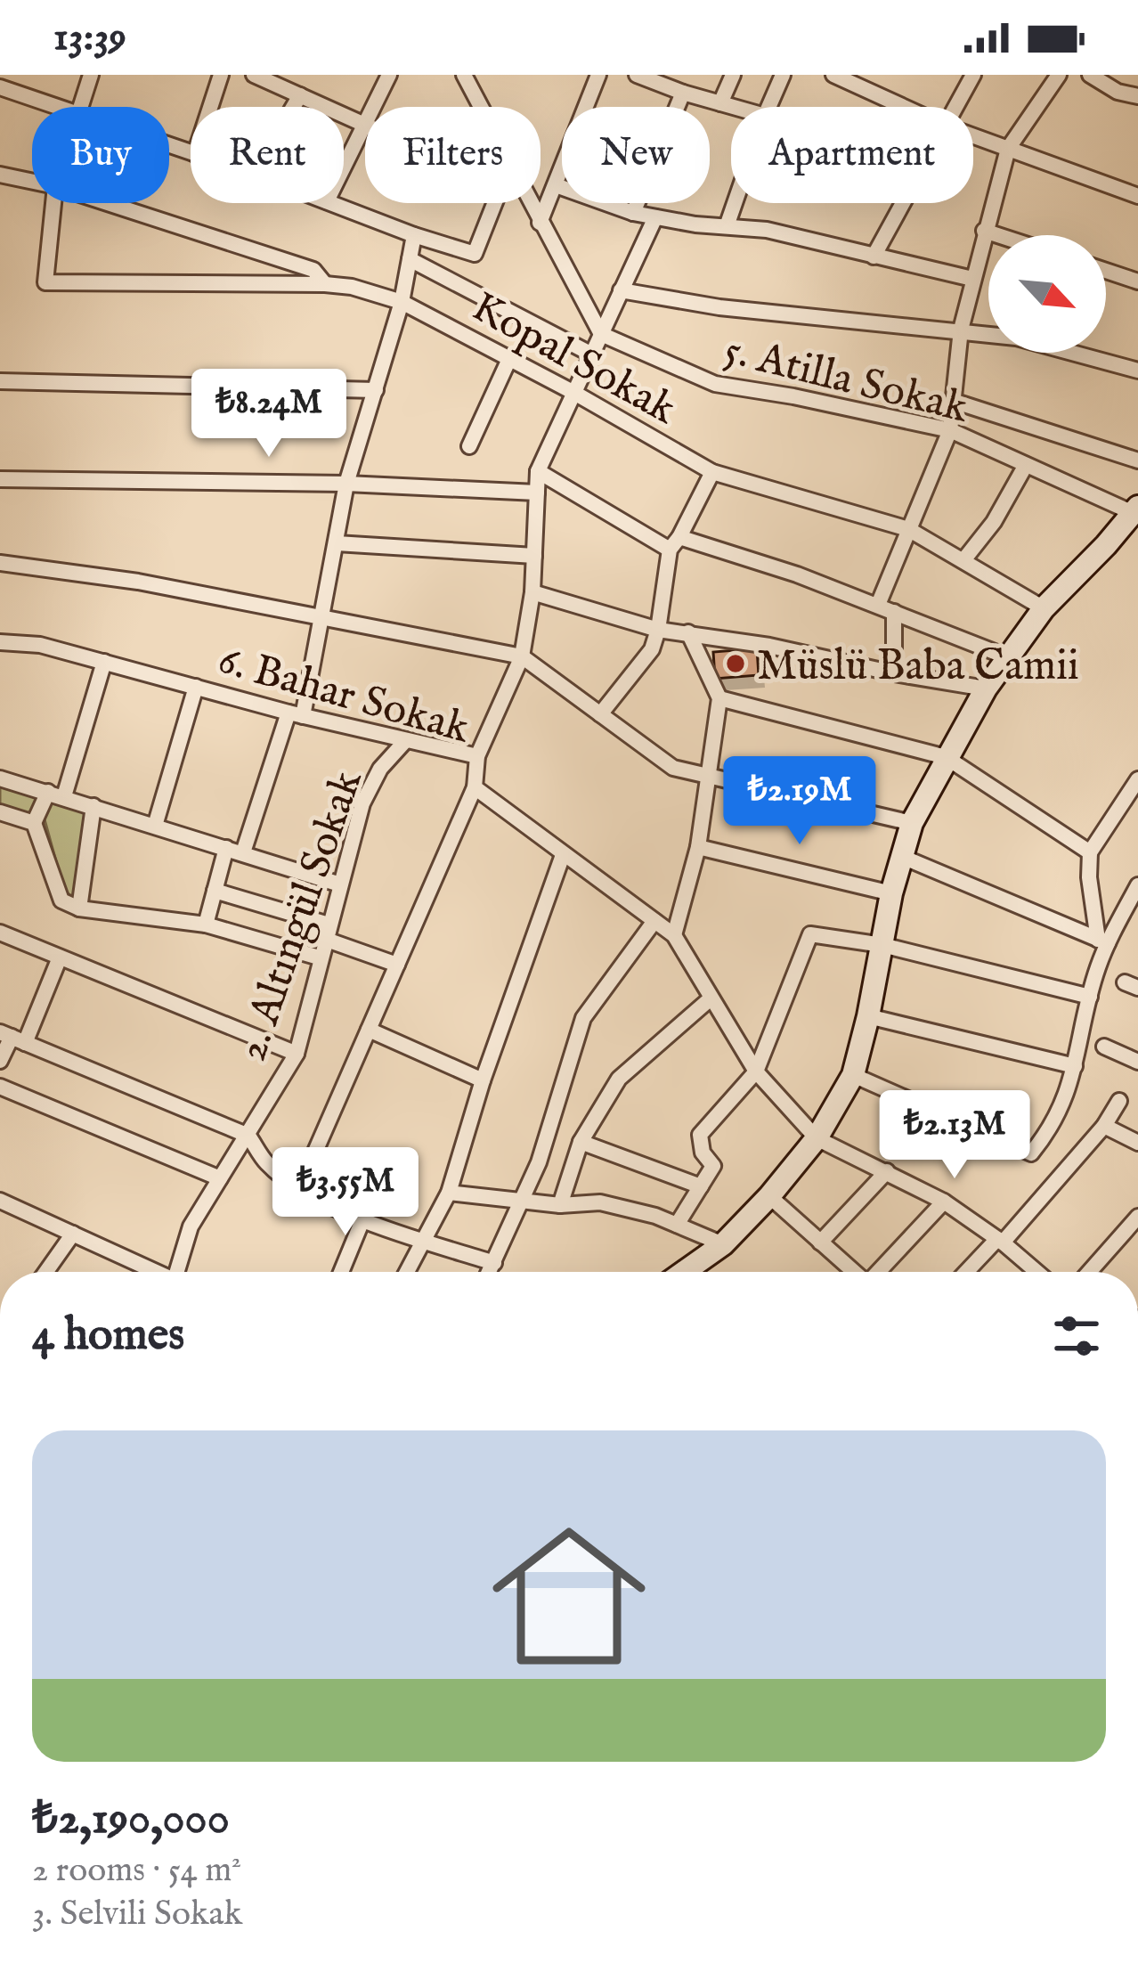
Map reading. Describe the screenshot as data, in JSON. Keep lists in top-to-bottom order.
{
  "streets": {
    "street": [
      "Kopal Sokak",
      "5. Atilla Sokak",
      "6. Bahar Sokak",
      "2. Altıngül Sokak"
    ]
  },
  "crossings": [
    ["6. Bahar Sokak", "2. Altıngül Sokak"]
  ],
  "places": ["Müslü Baba Camii"],
  "north": "bottom right",
  "page": {
    "status": "13:39",
    "chip": [
      "Buy",
      "Rent",
      "Filters",
      "New",
      "Apartment"
    ],
    "price": [
      "₺8.24M",
      "₺2.19M",
      "₺2.13M",
      "₺3.55M"
    ],
    "heading": "4 homes",
    "list": [
      {
        "name": "₺2,190,000",
        "note": "2 rooms · 54 m² · 3. Selvili Sokak"
      }
    ]
  }
}
